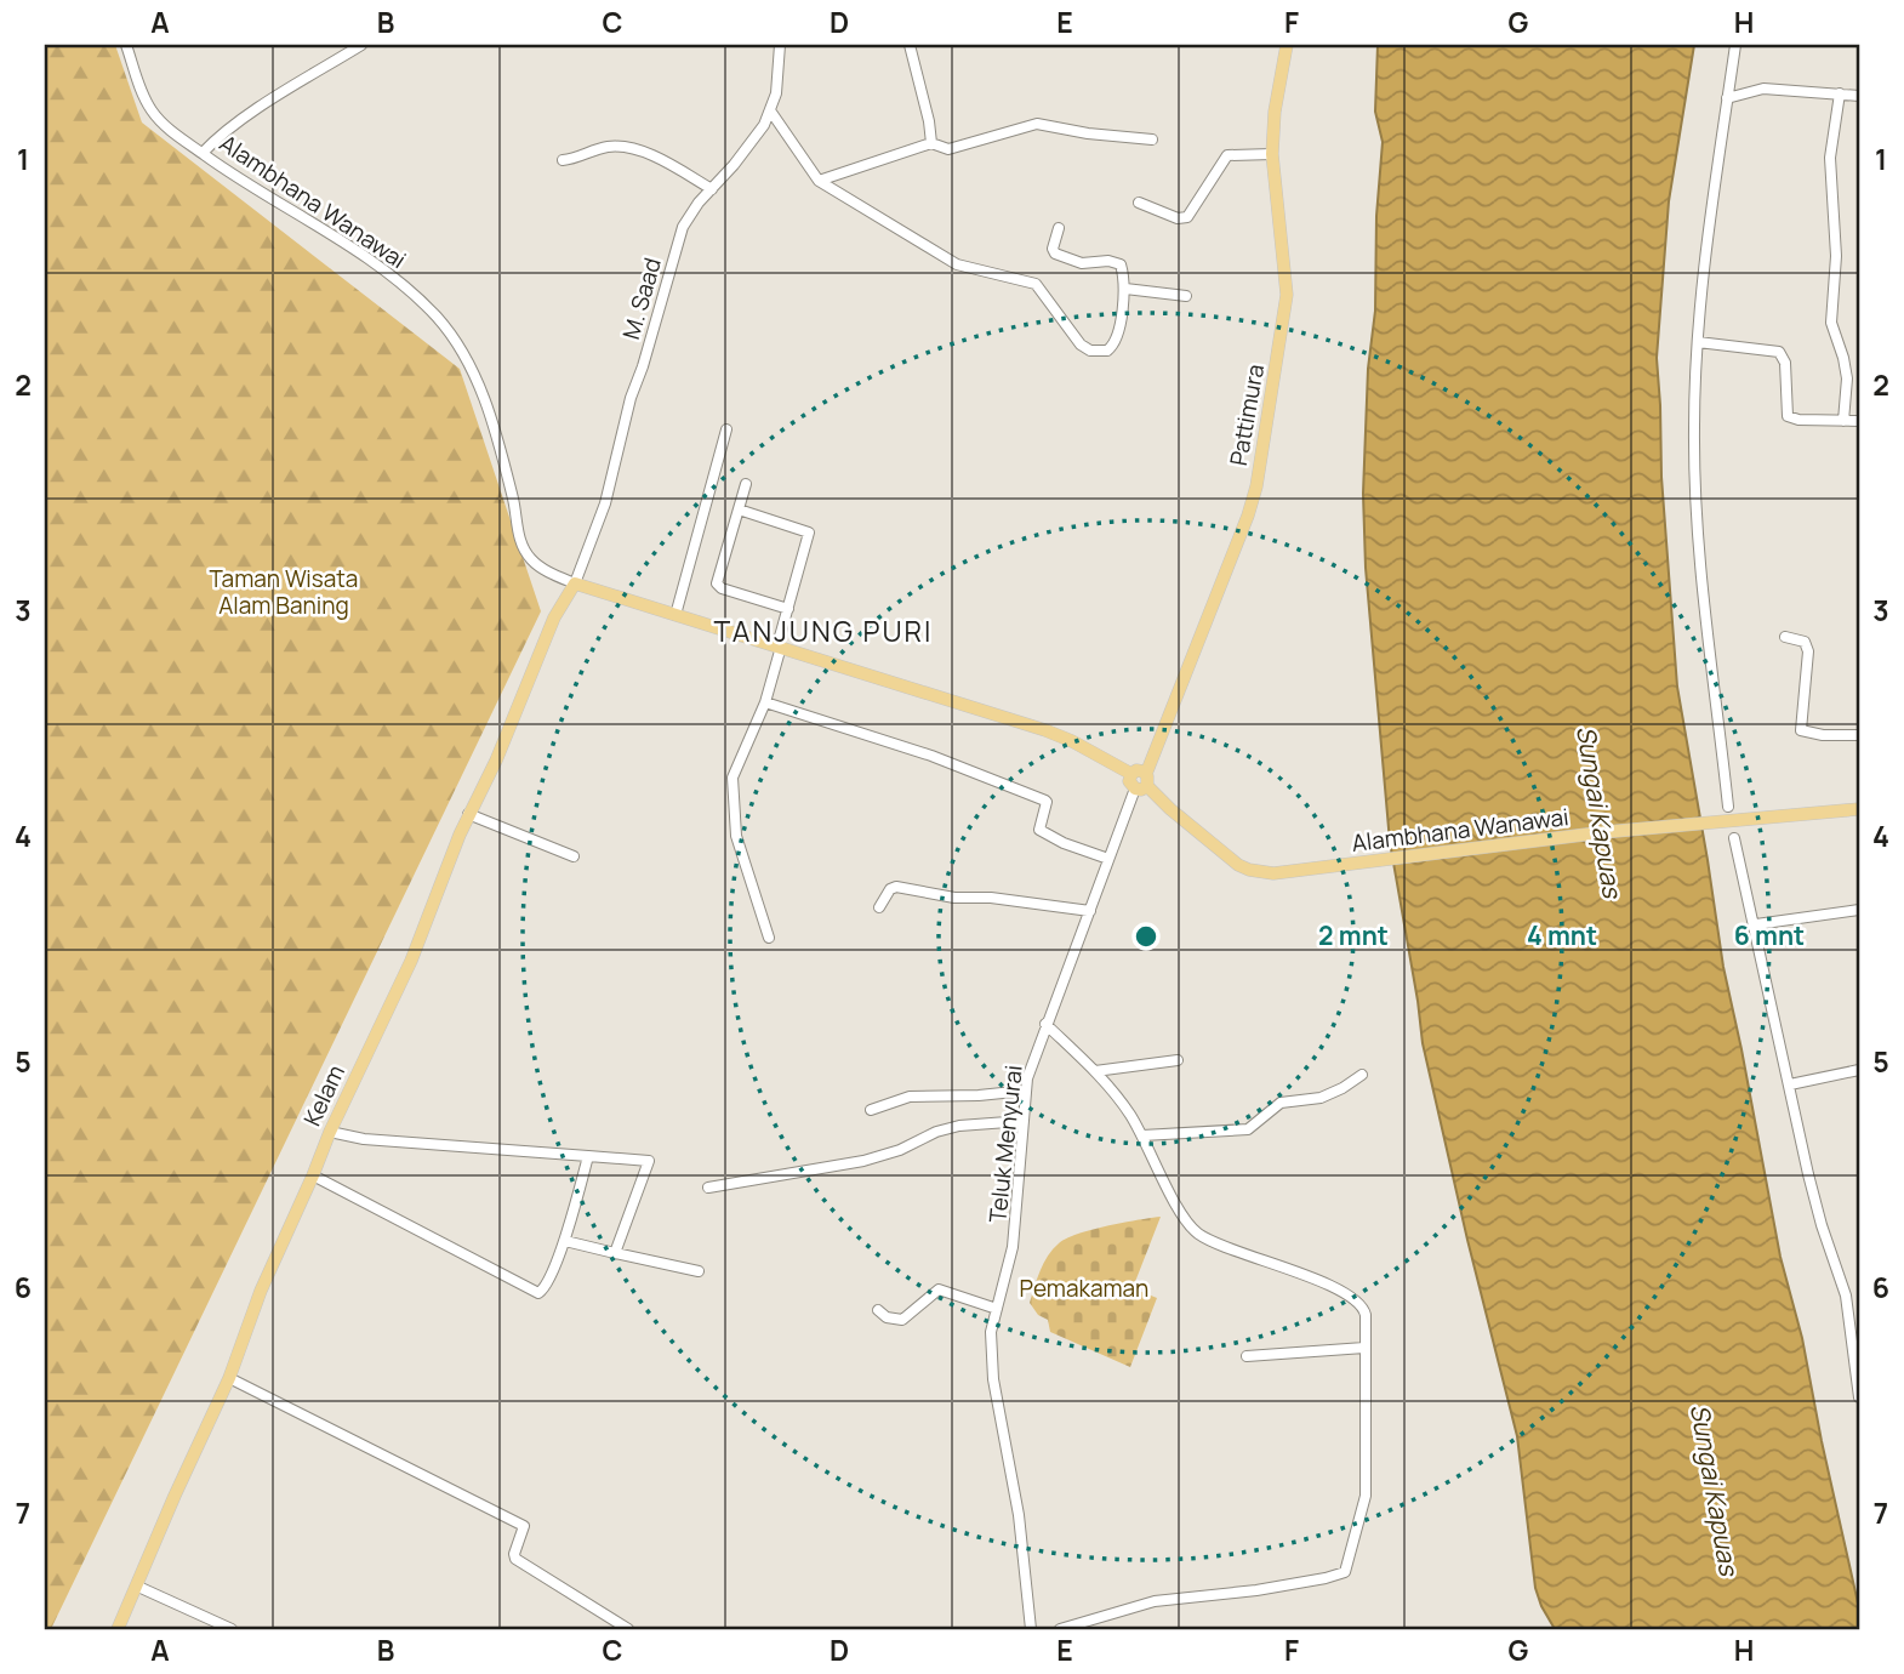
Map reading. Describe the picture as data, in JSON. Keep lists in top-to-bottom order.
{
  "streets": {
    "main road": ["Alambhana Wanawai", "Pattimura", "Kelam"],
    "street": ["M. Saad", "Teluk Menyurai"]
  },
  "crossings": [
    ["Alambhana Wanawai", "M. Saad"],
    ["Alambhana Wanawai", "Pattimura"],
    ["Alambhana Wanawai", "Kelam"],
    ["Alambhana Wanawai", "Teluk Menyurai"],
    ["M. Saad", "Kelam"],
    ["Pattimura", "Teluk Menyurai"]
  ],
  "districts": ["TANJUNG PURI"],
  "water": ["Sungai Kapuas"],
  "parks": ["Taman Wisata Alam Baning", "Pemakaman"],
  "grid": {
    "columns": [
      "A",
      "B",
      "C",
      "D",
      "E",
      "F",
      "G",
      "H"
    ],
    "rows": [
      "1",
      "2",
      "3",
      "4",
      "5",
      "6",
      "7"
    ]
  },
  "rings": ["2 mnt", "4 mnt", "6 mnt"]
}
